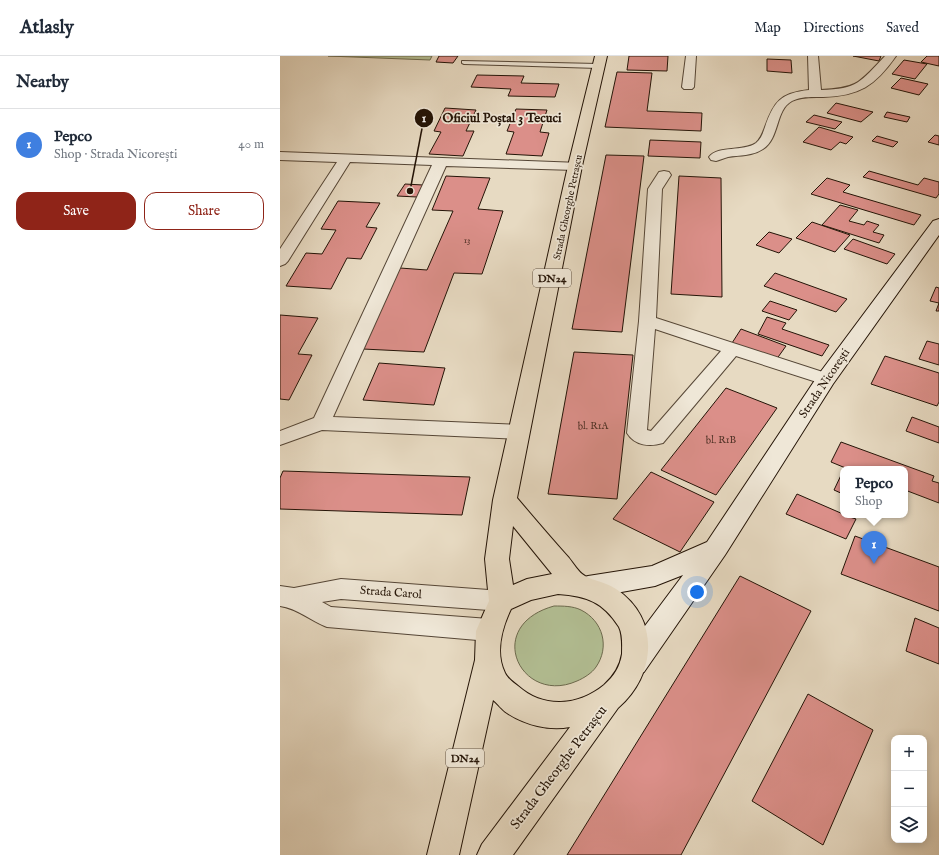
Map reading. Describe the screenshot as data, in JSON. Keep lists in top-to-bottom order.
{
  "streets": {
    "main road": ["Strada Gheorghe Petrașcu", "DN24", "Strada Nicorești"],
    "street": ["Strada Carol"]
  },
  "crossings": [
    ["Strada Gheorghe Petrașcu", "DN24"],
    ["Strada Gheorghe Petrașcu", "Strada Nicorești"],
    ["Strada Gheorghe Petrașcu", "Strada Carol"],
    ["DN24", "Strada Nicorești"],
    ["DN24", "Strada Carol"],
    ["Strada Nicorești", "Strada Carol"]
  ],
  "places": ["Oficiul Poștal 3 Tecuci"],
  "house_numbers": ["13", "bl. R1A", "bl. R1B"],
  "page": {
    "header": "Atlasly",
    "nav": ["Map", "Directions", "Saved"],
    "heading": "Nearby",
    "list": [
      {
        "mark": "1",
        "name": "Pepco",
        "note": "Shop · Strada Nicorești",
        "value": "40 m"
      }
    ],
    "buttons": ["Save", "Share"],
    "popup": ["Pepco", "Shop"],
    "pins": "1",
    "map_buttons": ["+", "−"]
  }
}
